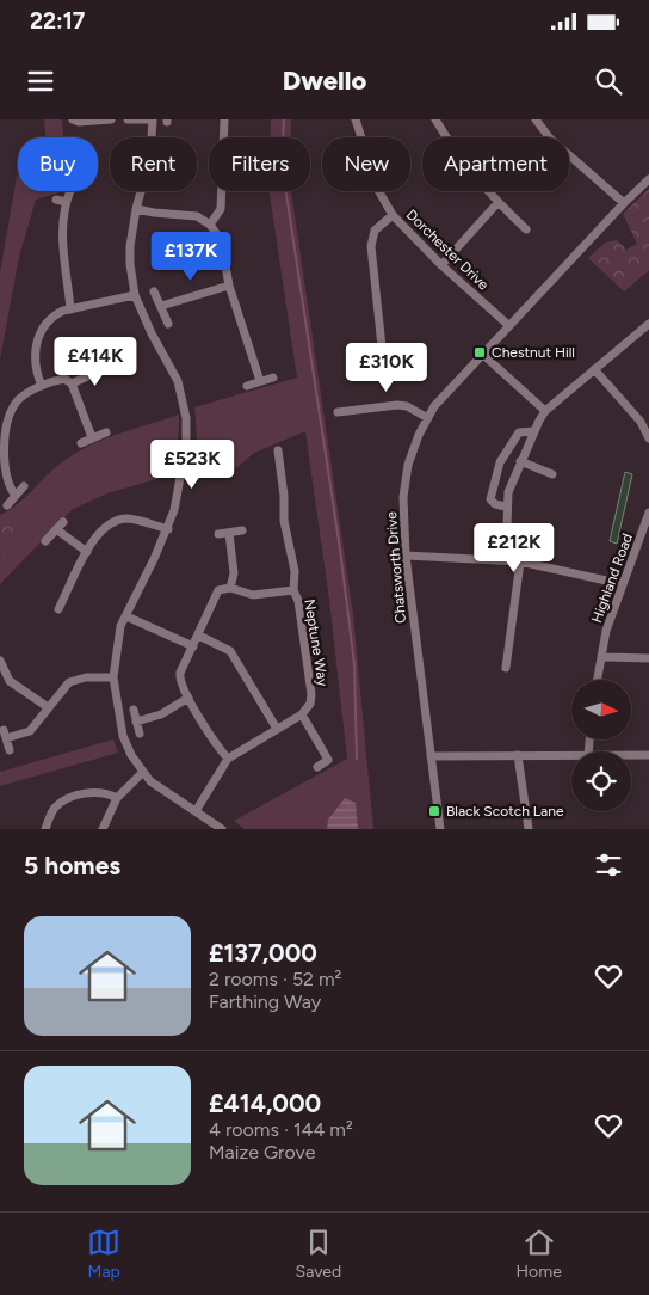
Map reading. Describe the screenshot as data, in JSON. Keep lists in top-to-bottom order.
{
  "streets": {
    "street": [
      "Dorchester Drive",
      "Chatsworth Drive",
      "Highland Road",
      "Neptune Way"
    ]
  },
  "crossings": [
    ["Dorchester Drive", "Chatsworth Drive"]
  ],
  "places": {
    "transit": ["Chestnut Hill", "Black Scotch Lane"]
  },
  "north": "right",
  "page": {
    "status": "22:17",
    "header": "Dwello",
    "chip": [
      "Buy",
      "Rent",
      "Filters",
      "New",
      "Apartment"
    ],
    "price": [
      "£137K",
      "£414K",
      "£310K",
      "£523K",
      "£212K"
    ],
    "heading": "5 homes",
    "list": [
      {
        "name": "£137,000",
        "note": "2 rooms · 52 m² · Farthing Way"
      },
      {
        "name": "£414,000",
        "note": "4 rooms · 144 m² · Maize Grove"
      }
    ],
    "tabs": ["Map", "Saved", "Home"]
  }
}
